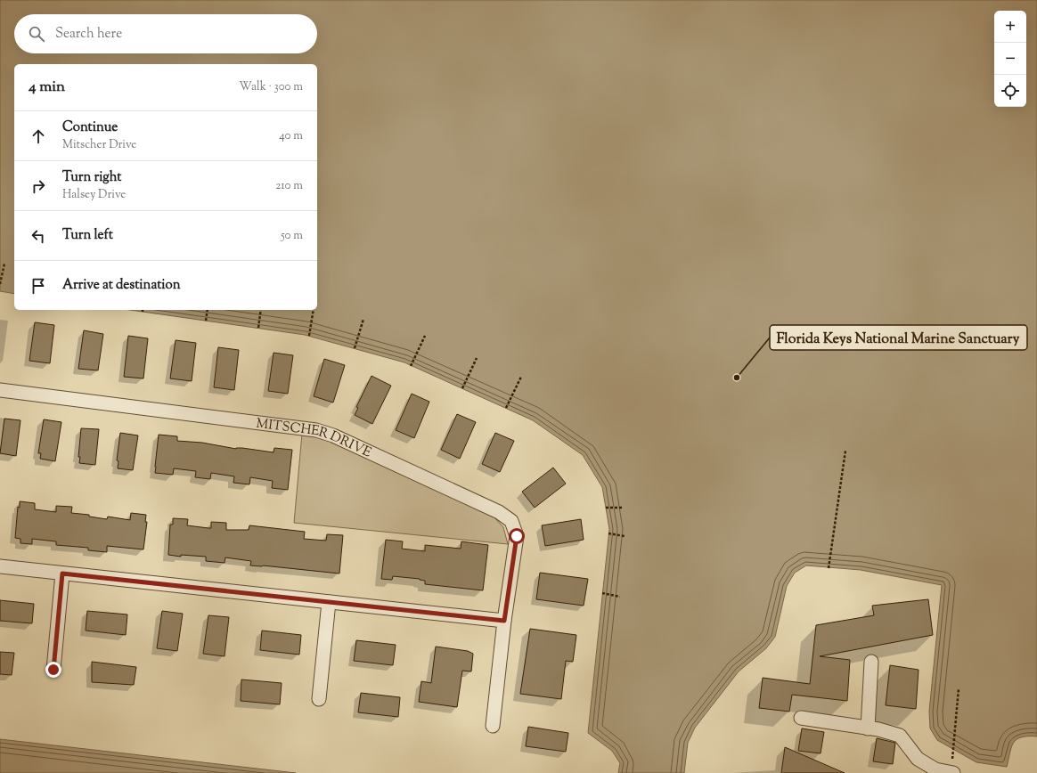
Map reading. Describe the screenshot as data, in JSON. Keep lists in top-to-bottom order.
{
  "streets": {
    "street": ["MITSCHER DRIVE"]
  },
  "places": ["Florida Keys National Marine Sanctuary"],
  "page": {
    "map_buttons": ["+", "−"],
    "search": "Search here",
    "heading": ["4 min", "Walk · 300 m"],
    "list": [
      ["Continue", "Mitscher Drive", "40 m"],
      ["Turn right", "Halsey Drive", "210 m"],
      ["Turn left", "50 m"],
      "Arrive at destination"
    ]
  }
}
